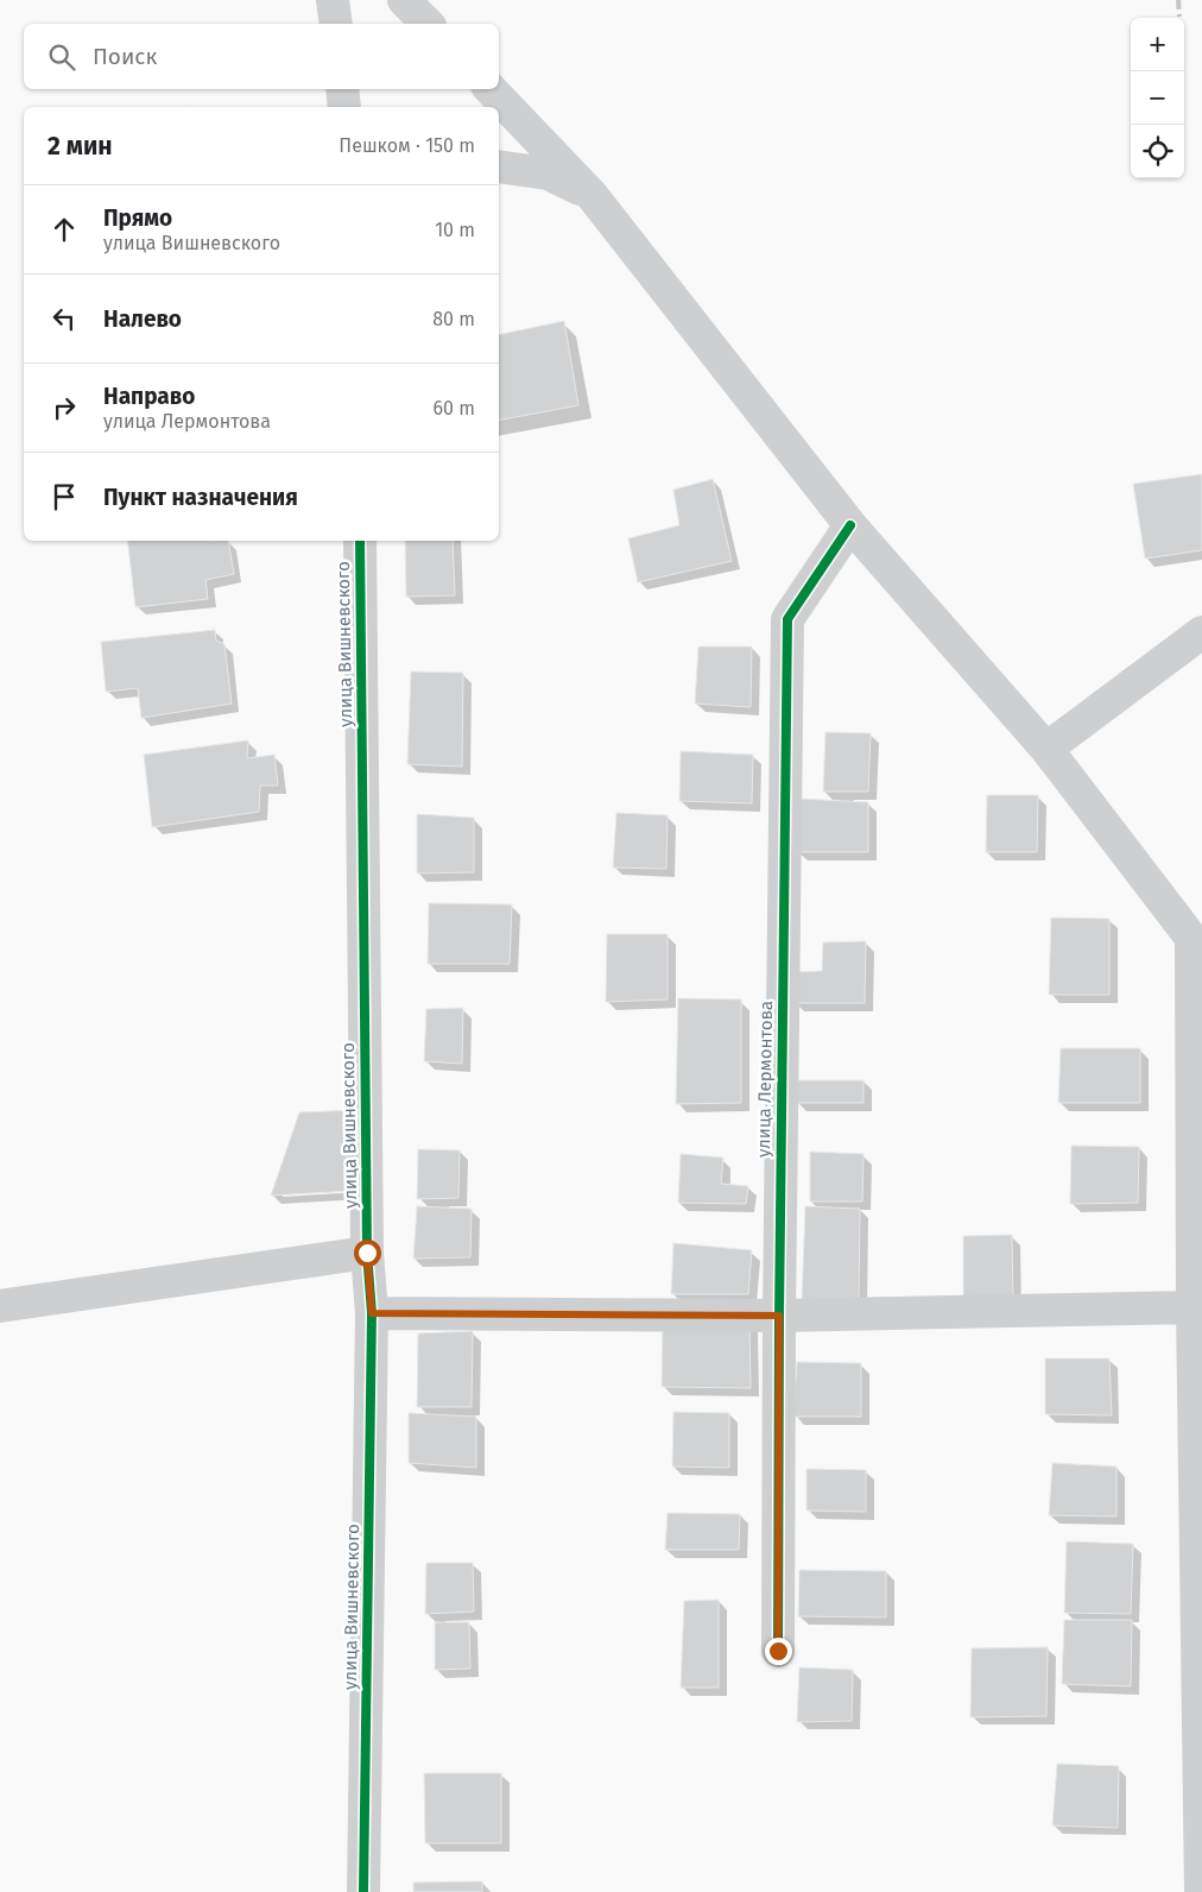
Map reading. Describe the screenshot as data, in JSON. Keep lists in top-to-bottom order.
{
  "streets": {
    "street": ["улица Вишневского", "улица Лермонтова"]
  },
  "page": {
    "map_buttons": ["+", "−"],
    "search": "Поиск",
    "heading": ["2 мин", "Пешком · 150 m"],
    "list": [
      ["Прямо", "улица Вишневского", "10 m"],
      ["Налево", "80 m"],
      ["Направо", "улица Лермонтова", "60 m"],
      "Пункт назначения"
    ]
  }
}
